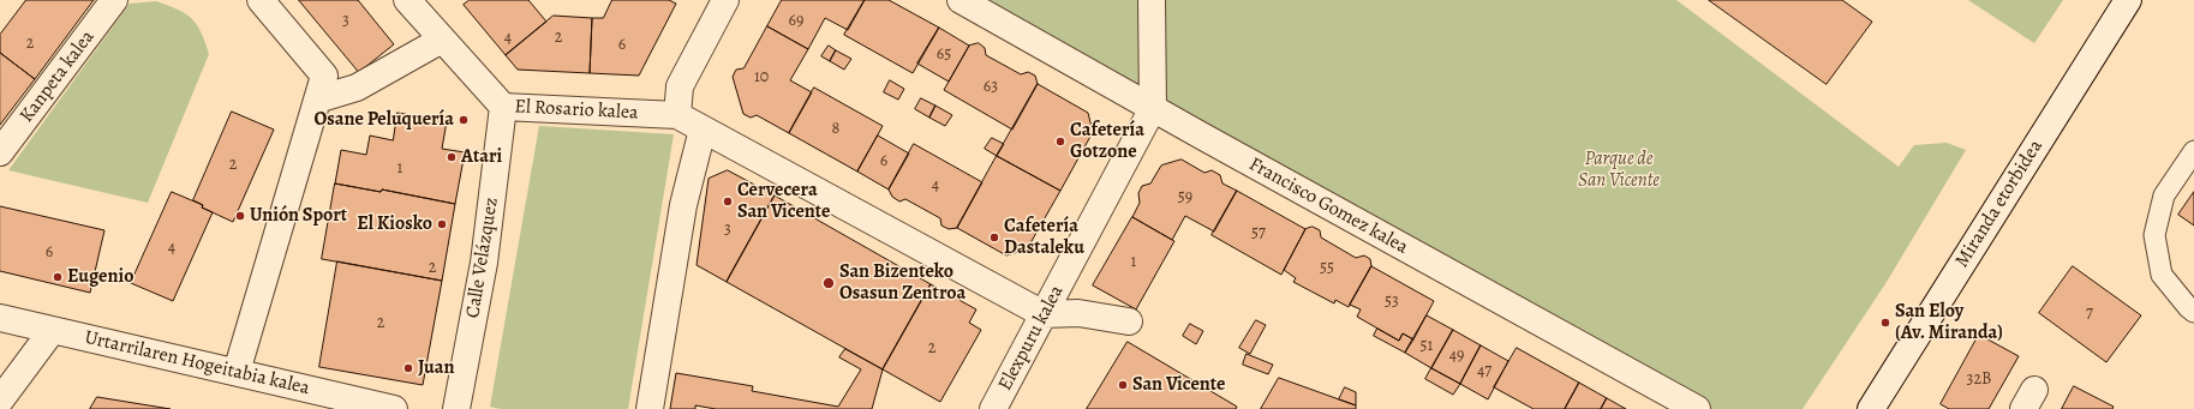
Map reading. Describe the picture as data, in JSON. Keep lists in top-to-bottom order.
{
  "streets": {
    "street": [
      "Kanpeta kalea",
      "El Rosario kalea",
      "Miranda etorbidea",
      "Francisco Gomez kalea",
      "Calle Velázquez",
      "Elexpuru kalea",
      "Urtarrilaren Hogeitabia kalea"
    ]
  },
  "crossings": [
    ["El Rosario kalea", "Calle Velázquez"],
    ["Francisco Gomez kalea", "Elexpuru kalea"]
  ],
  "parks": ["Parque de San Vicente"],
  "places": [
    "Osane Peluquería",
    "Cafetería Gotzone",
    "Atari",
    "Cervecera San Vicente",
    "Unión Sport",
    "El Kiosko",
    "Cafetería Dastaleku",
    "Eugenio",
    "San Bizenteko Osasun Zentroa",
    "San Eloy (Av. Miranda)",
    "Juan",
    "San Vicente"
  ],
  "house_numbers": [
    "3",
    "69",
    "4",
    "2",
    "2",
    "6",
    "65",
    "10",
    "63",
    "8",
    "6",
    "2",
    "1",
    "4",
    "59",
    "3",
    "57",
    "4",
    "6",
    "1",
    "2",
    "55",
    "53",
    "7",
    "2",
    "51",
    "2",
    "49",
    "47",
    "32B"
  ]
}
